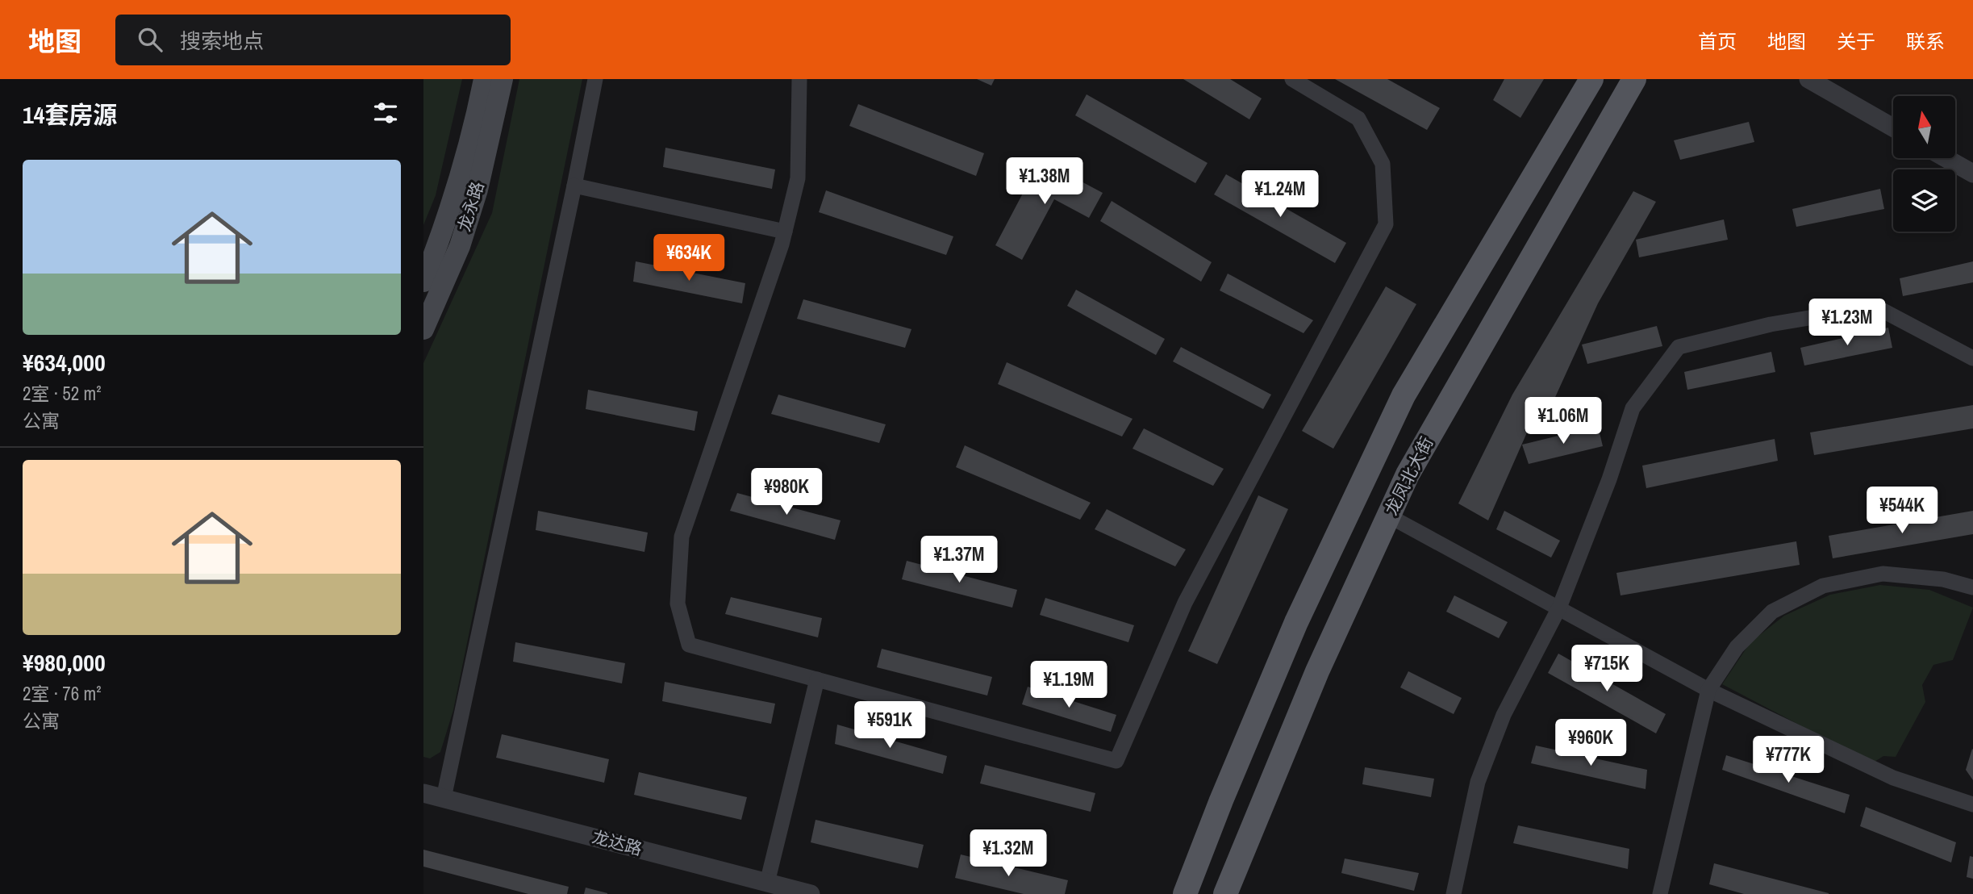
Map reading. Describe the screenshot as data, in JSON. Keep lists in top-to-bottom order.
{
  "streets": {
    "main road": ["龙永路", "龙凤北大街"],
    "street": ["龙达路"]
  },
  "north": "top",
  "page": {
    "header": "地图",
    "search": "搜索地点",
    "nav": [
      "首页",
      "地图",
      "关于",
      "联系"
    ],
    "heading": "14套房源",
    "list": [
      {
        "name": "¥634,000",
        "note": "2室 · 52 m² · 公寓"
      },
      {
        "name": "¥980,000",
        "note": "2室 · 76 m² · 公寓"
      }
    ],
    "price": [
      "¥1.38M",
      "¥1.24M",
      "¥634K",
      "¥1.23M",
      "¥1.06M",
      "¥980K",
      "¥544K",
      "¥1.37M",
      "¥715K",
      "¥1.19M",
      "¥591K",
      "¥960K",
      "¥777K",
      "¥1.32M"
    ]
  }
}
